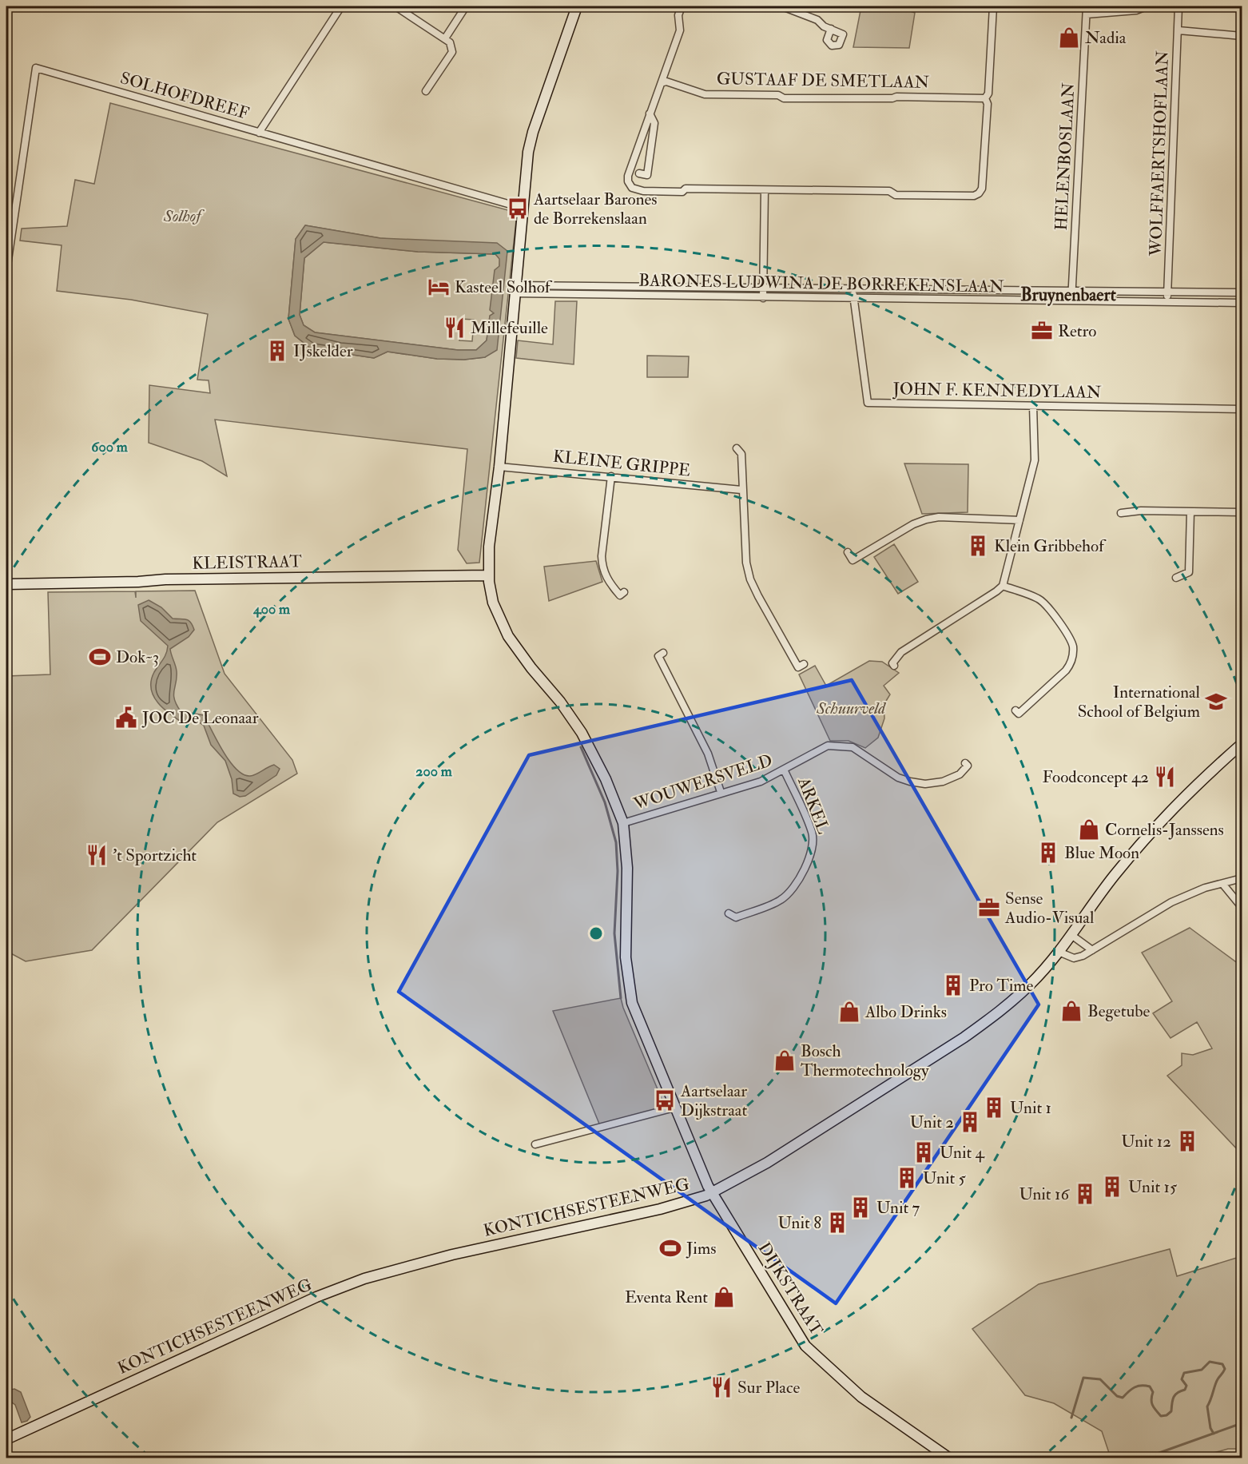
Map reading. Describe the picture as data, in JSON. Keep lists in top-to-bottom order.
{
  "streets": {
    "street": [
      "GUSTAAF DE SMETLAAN",
      "SOLHOFDREEF",
      "WOLFFAERTSHOFLAAN",
      "HELENBOSLAAN",
      "BARONES LUDWINA DE BORREKENSLAAN",
      "JOHN F. KENNEDYLAAN",
      "KLEINE GRIPPE",
      "KLEISTRAAT",
      "WOUWERSVELD",
      "ARKEL",
      "KONTICHSESTEENWEG",
      "DIJKSTRAAT"
    ]
  },
  "crossings": [
    ["SOLHOFDREEF", "DIJKSTRAAT"],
    ["WOLFFAERTSHOFLAAN", "BARONES LUDWINA DE BORREKENSLAAN"],
    ["HELENBOSLAAN", "BARONES LUDWINA DE BORREKENSLAAN"],
    ["BARONES LUDWINA DE BORREKENSLAAN", "JOHN F. KENNEDYLAAN"],
    ["BARONES LUDWINA DE BORREKENSLAAN", "DIJKSTRAAT"],
    ["KLEINE GRIPPE", "DIJKSTRAAT"],
    ["KLEISTRAAT", "DIJKSTRAAT"],
    ["WOUWERSVELD", "ARKEL"],
    ["WOUWERSVELD", "DIJKSTRAAT"],
    ["KONTICHSESTEENWEG", "DIJKSTRAAT"]
  ],
  "districts": ["Bruynenbaert"],
  "parks": ["Solhof", "Schuurveld"],
  "places": {
    "shop": [
      "Nadia",
      "Cornelis-Janssens",
      "Begetube",
      "Albo Drinks",
      "Bosch Thermotechnology",
      "Eventa Rent"
    ],
    "bus stop": ["Aartselaar Barones de Borrekenslaan", "Aartselaar Dijkstraat"],
    "hotel": ["Kasteel Solhof"],
    "restaurant": [
      "Millefeuille",
      "Foodconcept 42",
      "'t Sportzicht",
      "Sur Place"
    ],
    "office": ["Retro", "Sense Audio-Visual"],
    "building": [
      "IJskelder",
      "Klein Gribbehof",
      "Blue Moon",
      "Pro Time",
      "Unit 1",
      "Unit 2",
      "Unit 12",
      "Unit 4",
      "Unit 5",
      "Unit 15",
      "Unit 16",
      "Unit 7",
      "Unit 8"
    ],
    "sports": ["Dok~3", "Jims"],
    "school or university": ["International School of Belgium"],
    "public building": ["JOC De Leonaar"]
  },
  "rings": ["600 m", "400 m", "200 m"]
}
